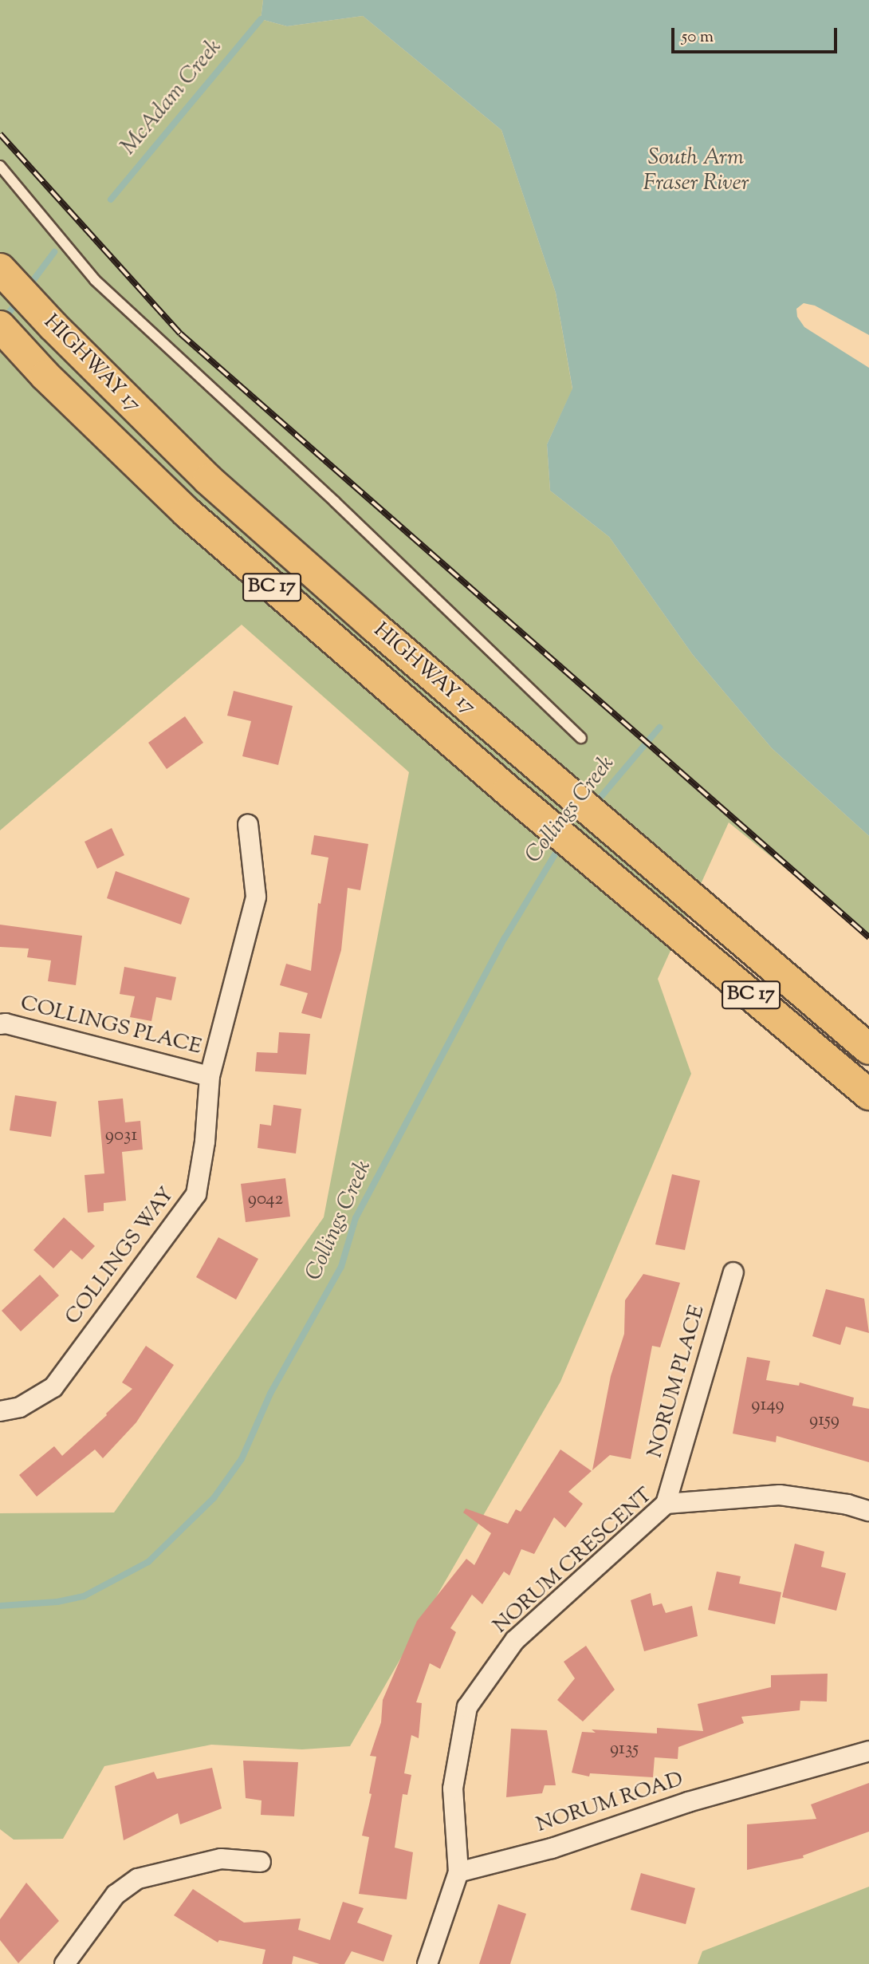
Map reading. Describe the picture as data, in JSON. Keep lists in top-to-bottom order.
{
  "streets": {
    "highway": ["HIGHWAY 17", "BC 17"],
    "street": [
      "COLLINGS PLACE",
      "COLLINGS WAY",
      "NORUM PLACE",
      "NORUM CRESCENT",
      "NORUM ROAD"
    ]
  },
  "crossings": [
    ["COLLINGS PLACE", "COLLINGS WAY"],
    ["NORUM PLACE", "NORUM CRESCENT"],
    ["NORUM CRESCENT", "NORUM ROAD"]
  ],
  "water": ["McAdam Creek", "South Arm Fraser River", "Collings Creek"],
  "house_numbers": [
    "9031",
    "9042",
    "9149",
    "9159",
    "9135"
  ],
  "scale_bar": "50 m"
}
